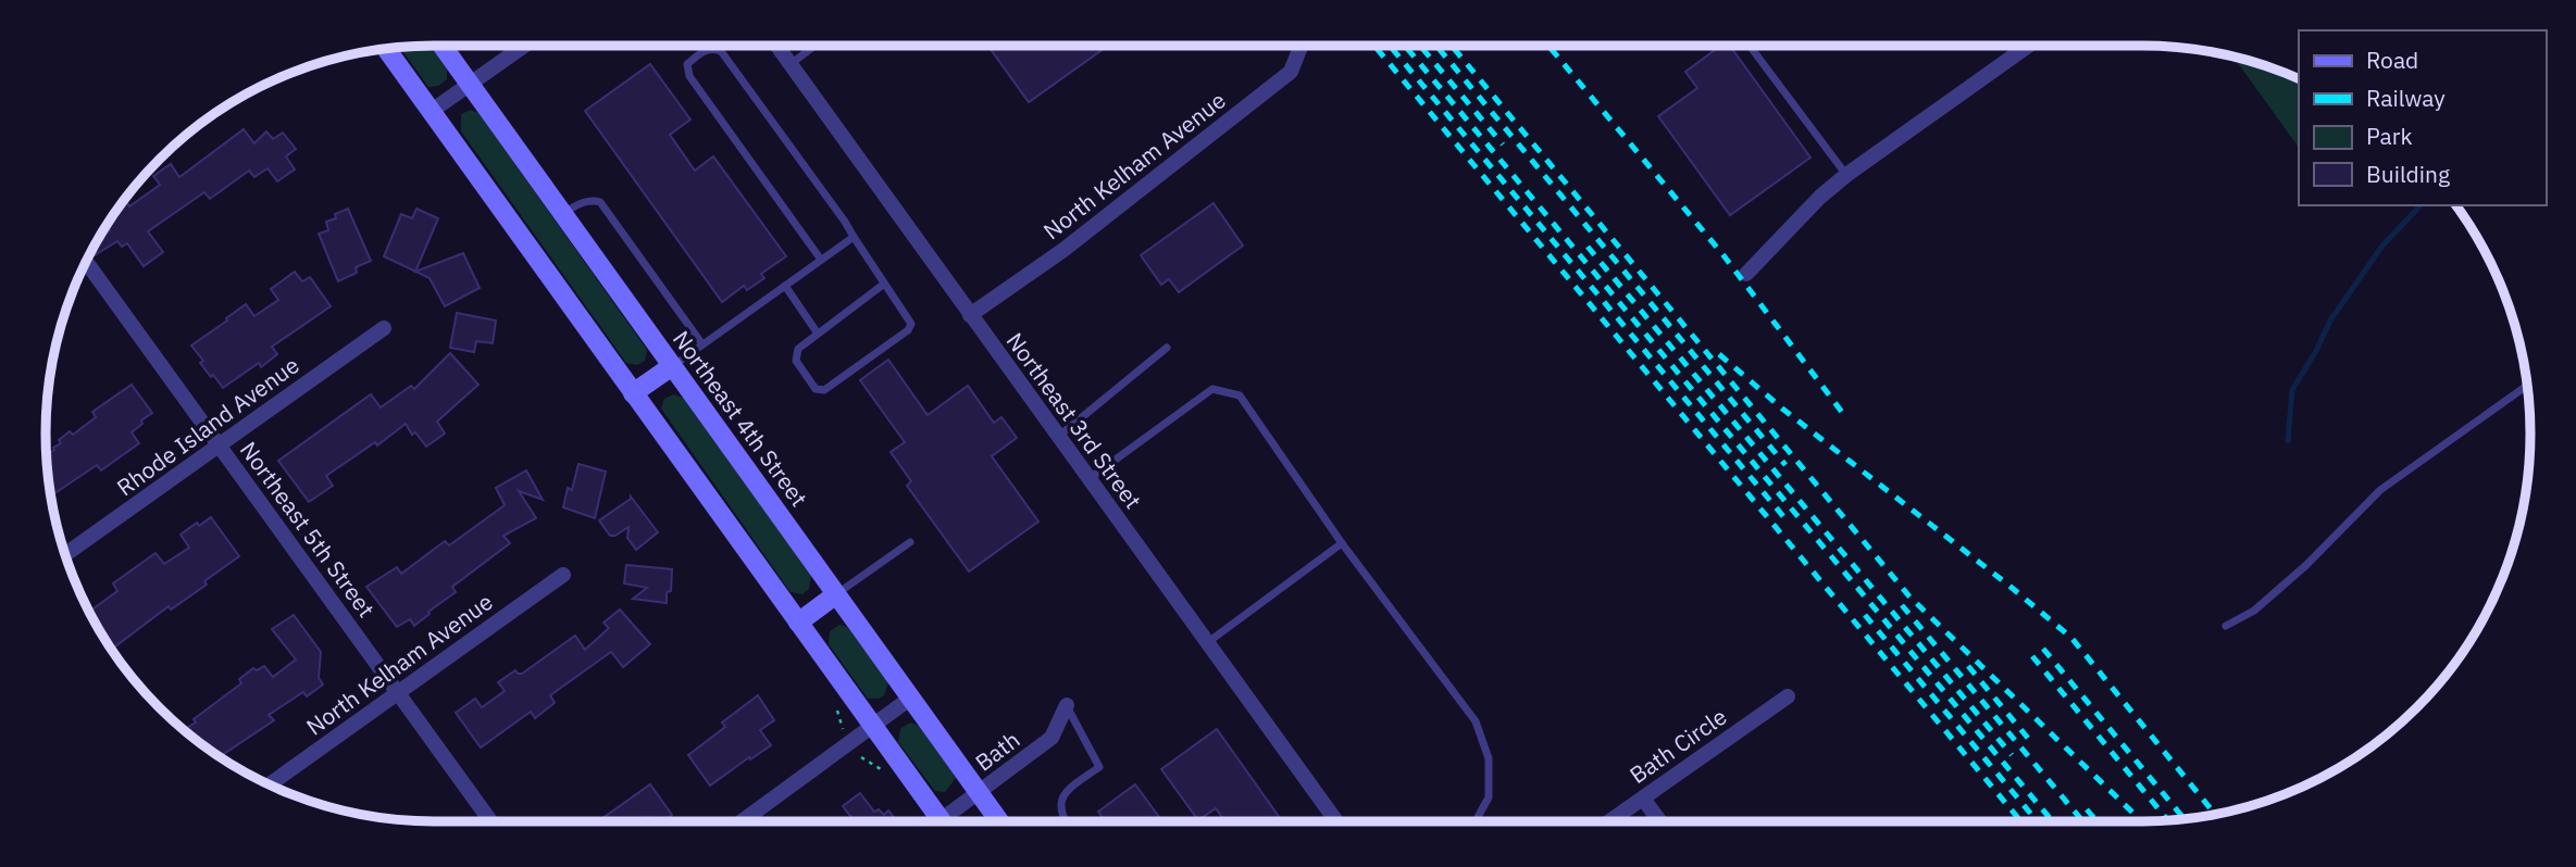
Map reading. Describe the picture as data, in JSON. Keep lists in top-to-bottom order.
{
  "streets": {
    "main road": ["Northeast 4th Street"],
    "street": [
      "North Kelham Avenue",
      "Northeast 3rd Street",
      "Rhode Island Avenue",
      "Northeast 5th Street",
      "Bath Circle",
      "Bath"
    ]
  },
  "crossings": [
    ["North Kelham Avenue", "Northeast 3rd Street"],
    ["North Kelham Avenue", "Northeast 5th Street"],
    ["Northeast 4th Street", "Bath"],
    ["Rhode Island Avenue", "Northeast 5th Street"]
  ],
  "legend": [
    "Road",
    "Railway",
    "Park",
    "Building"
  ]
}
